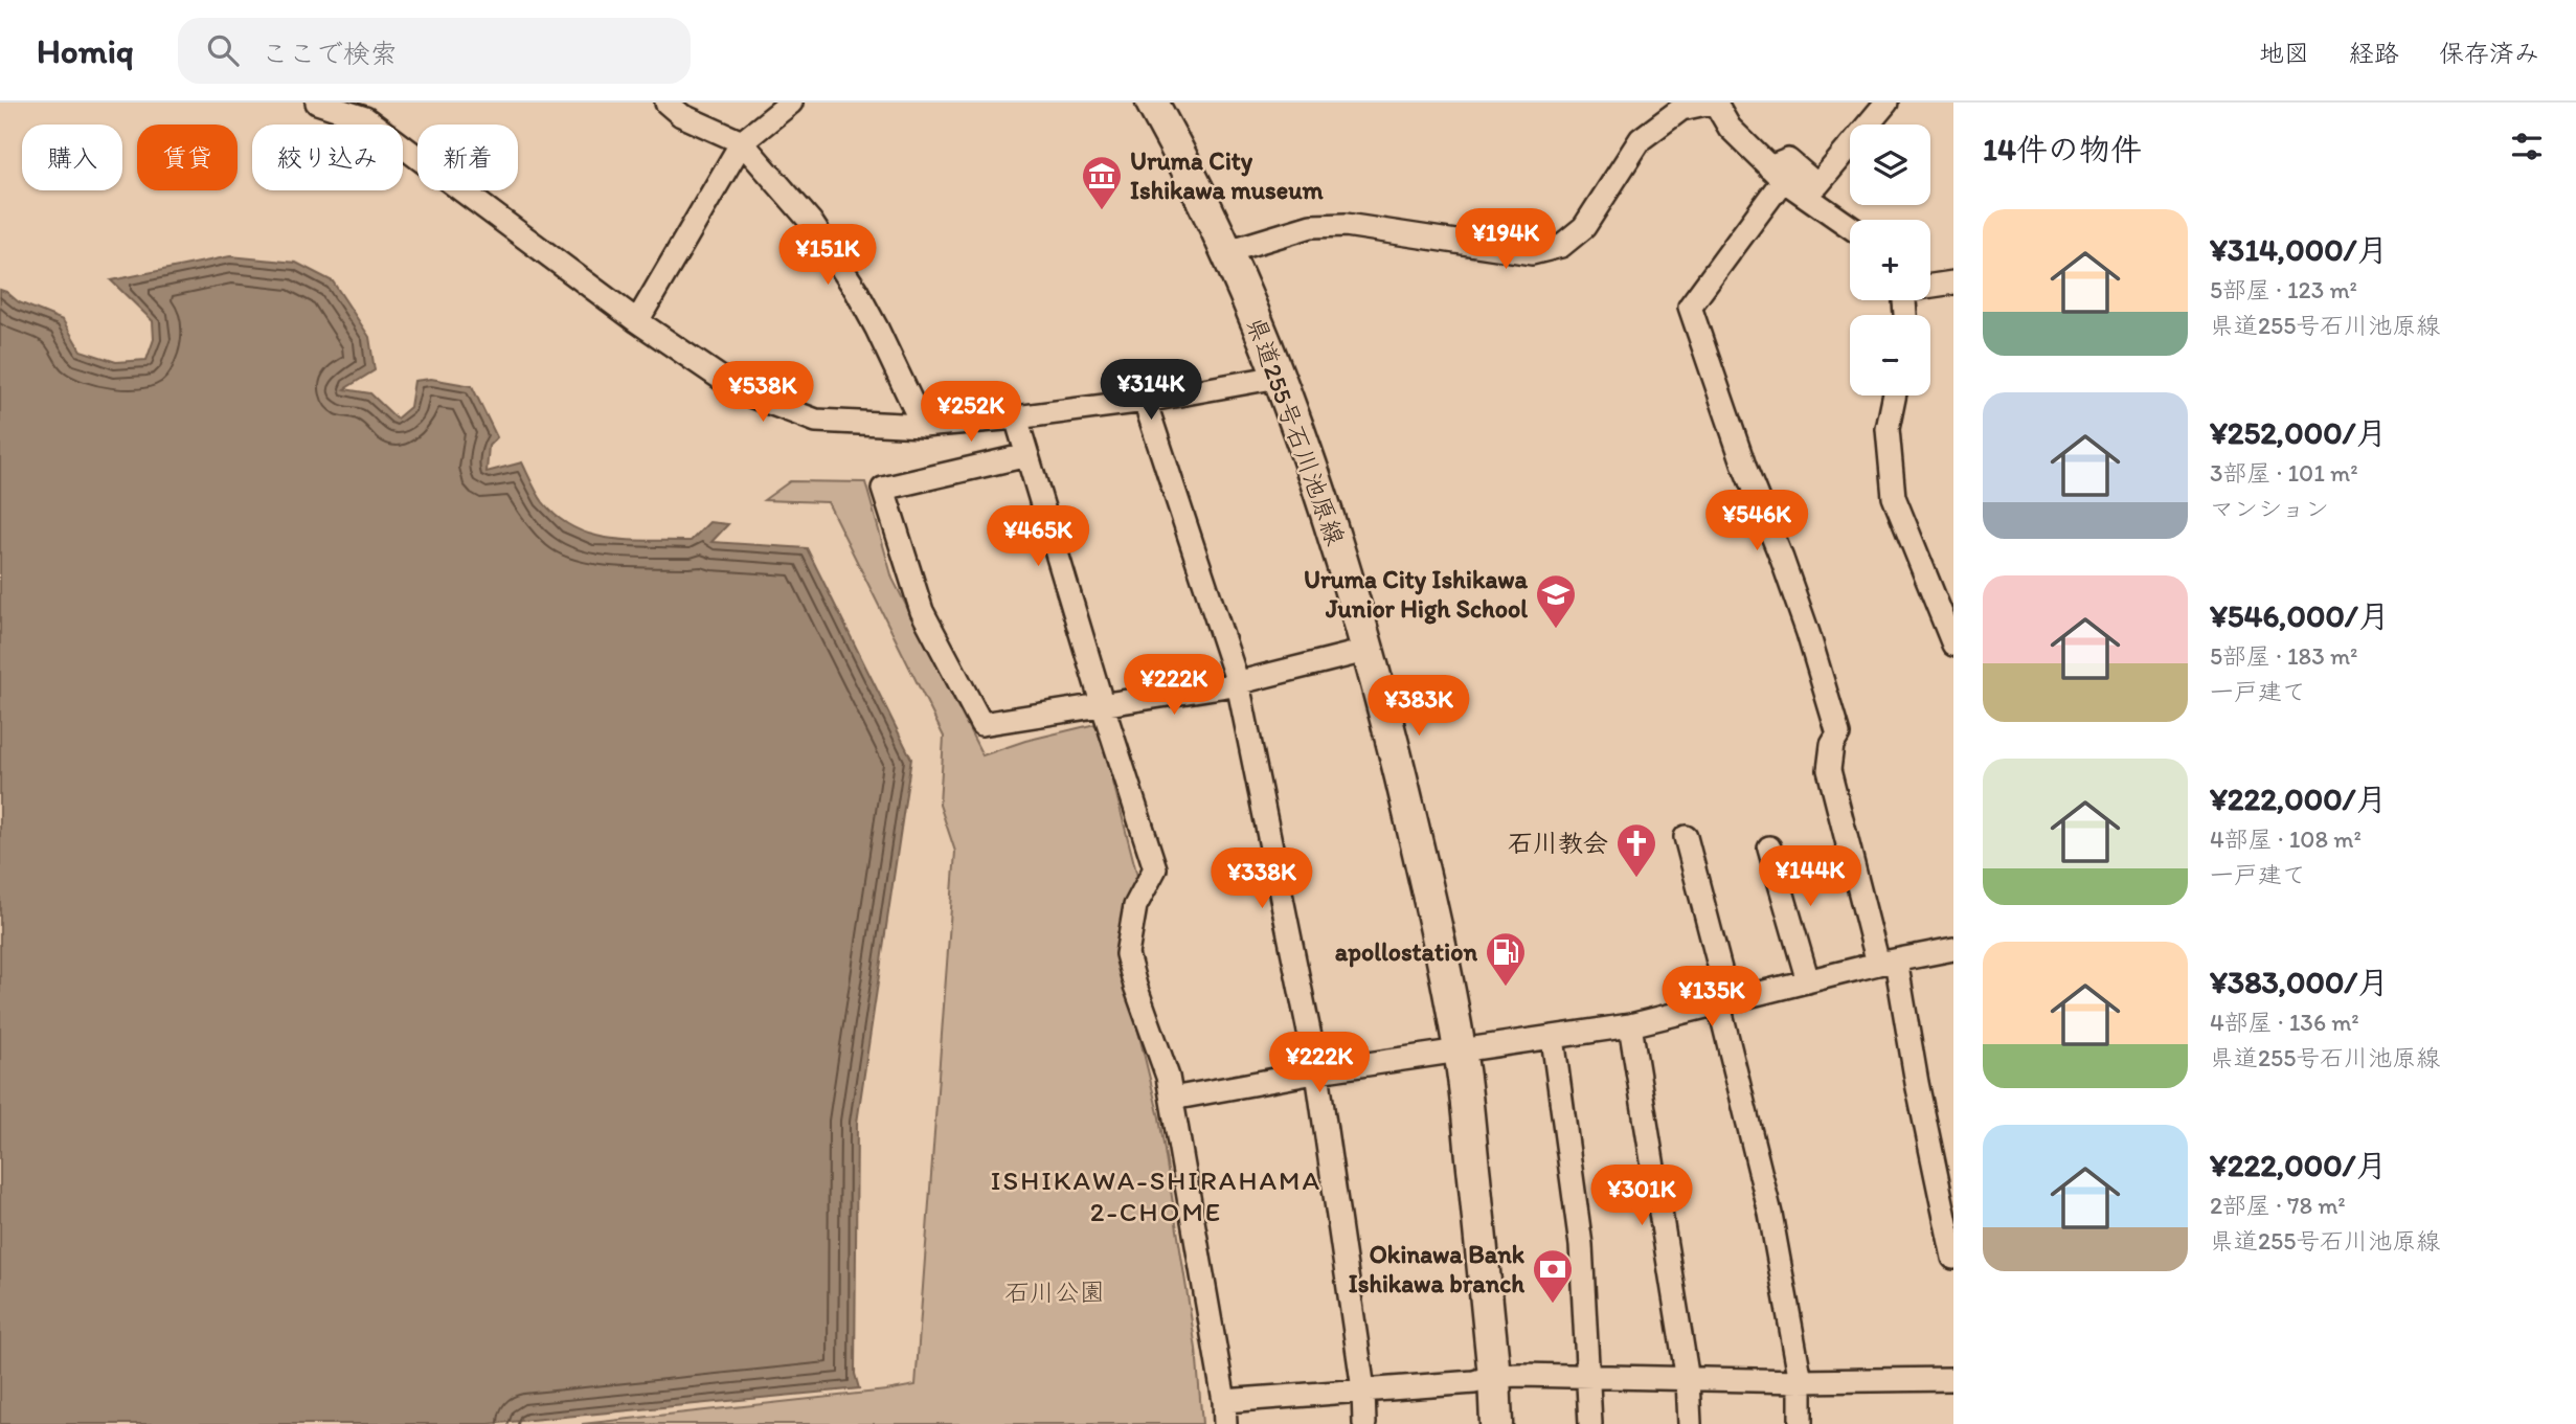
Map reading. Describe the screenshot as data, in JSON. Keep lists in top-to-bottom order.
{
  "streets": {
    "main road": ["県道255号石川池原線"]
  },
  "districts": ["ISHIKAWA-SHIRAHAMA 2-CHOME"],
  "parks": ["石川公園"],
  "places": {
    "museum": ["Uruma City Ishikawa museum"],
    "school or university": ["Uruma City Ishikawa Junior High School"],
    "church": ["石川教会"],
    "fuel station": ["apollostation"],
    "bank": ["Okinawa Bank Ishikawa branch"]
  },
  "page": {
    "header": "Homiq",
    "search": "ここで検索",
    "nav": ["地図", "経路", "保存済み"],
    "heading": "14件の物件",
    "map_buttons": ["+", "−"],
    "chip": [
      "購入",
      "賃貸",
      "絞り込み",
      "新着"
    ],
    "list": [
      {
        "name": "¥314,000/月",
        "note": "5部屋 · 123 m² · 県道255号石川池原線"
      },
      {
        "name": "¥252,000/月",
        "note": "3部屋 · 101 m² · マンション"
      },
      {
        "name": "¥546,000/月",
        "note": "5部屋 · 183 m² · 一戸建て"
      },
      {
        "name": "¥222,000/月",
        "note": "4部屋 · 108 m² · 一戸建て"
      },
      {
        "name": "¥383,000/月",
        "note": "4部屋 · 136 m² · 県道255号石川池原線"
      },
      {
        "name": "¥222,000/月",
        "note": "2部屋 · 78 m² · 県道255号石川池原線"
      }
    ],
    "price": [
      "¥194K",
      "¥151K",
      "¥314K",
      "¥538K",
      "¥252K",
      "¥546K",
      "¥465K",
      "¥222K",
      "¥383K",
      "¥144K",
      "¥338K",
      "¥135K",
      "¥222K",
      "¥301K"
    ]
  }
}
